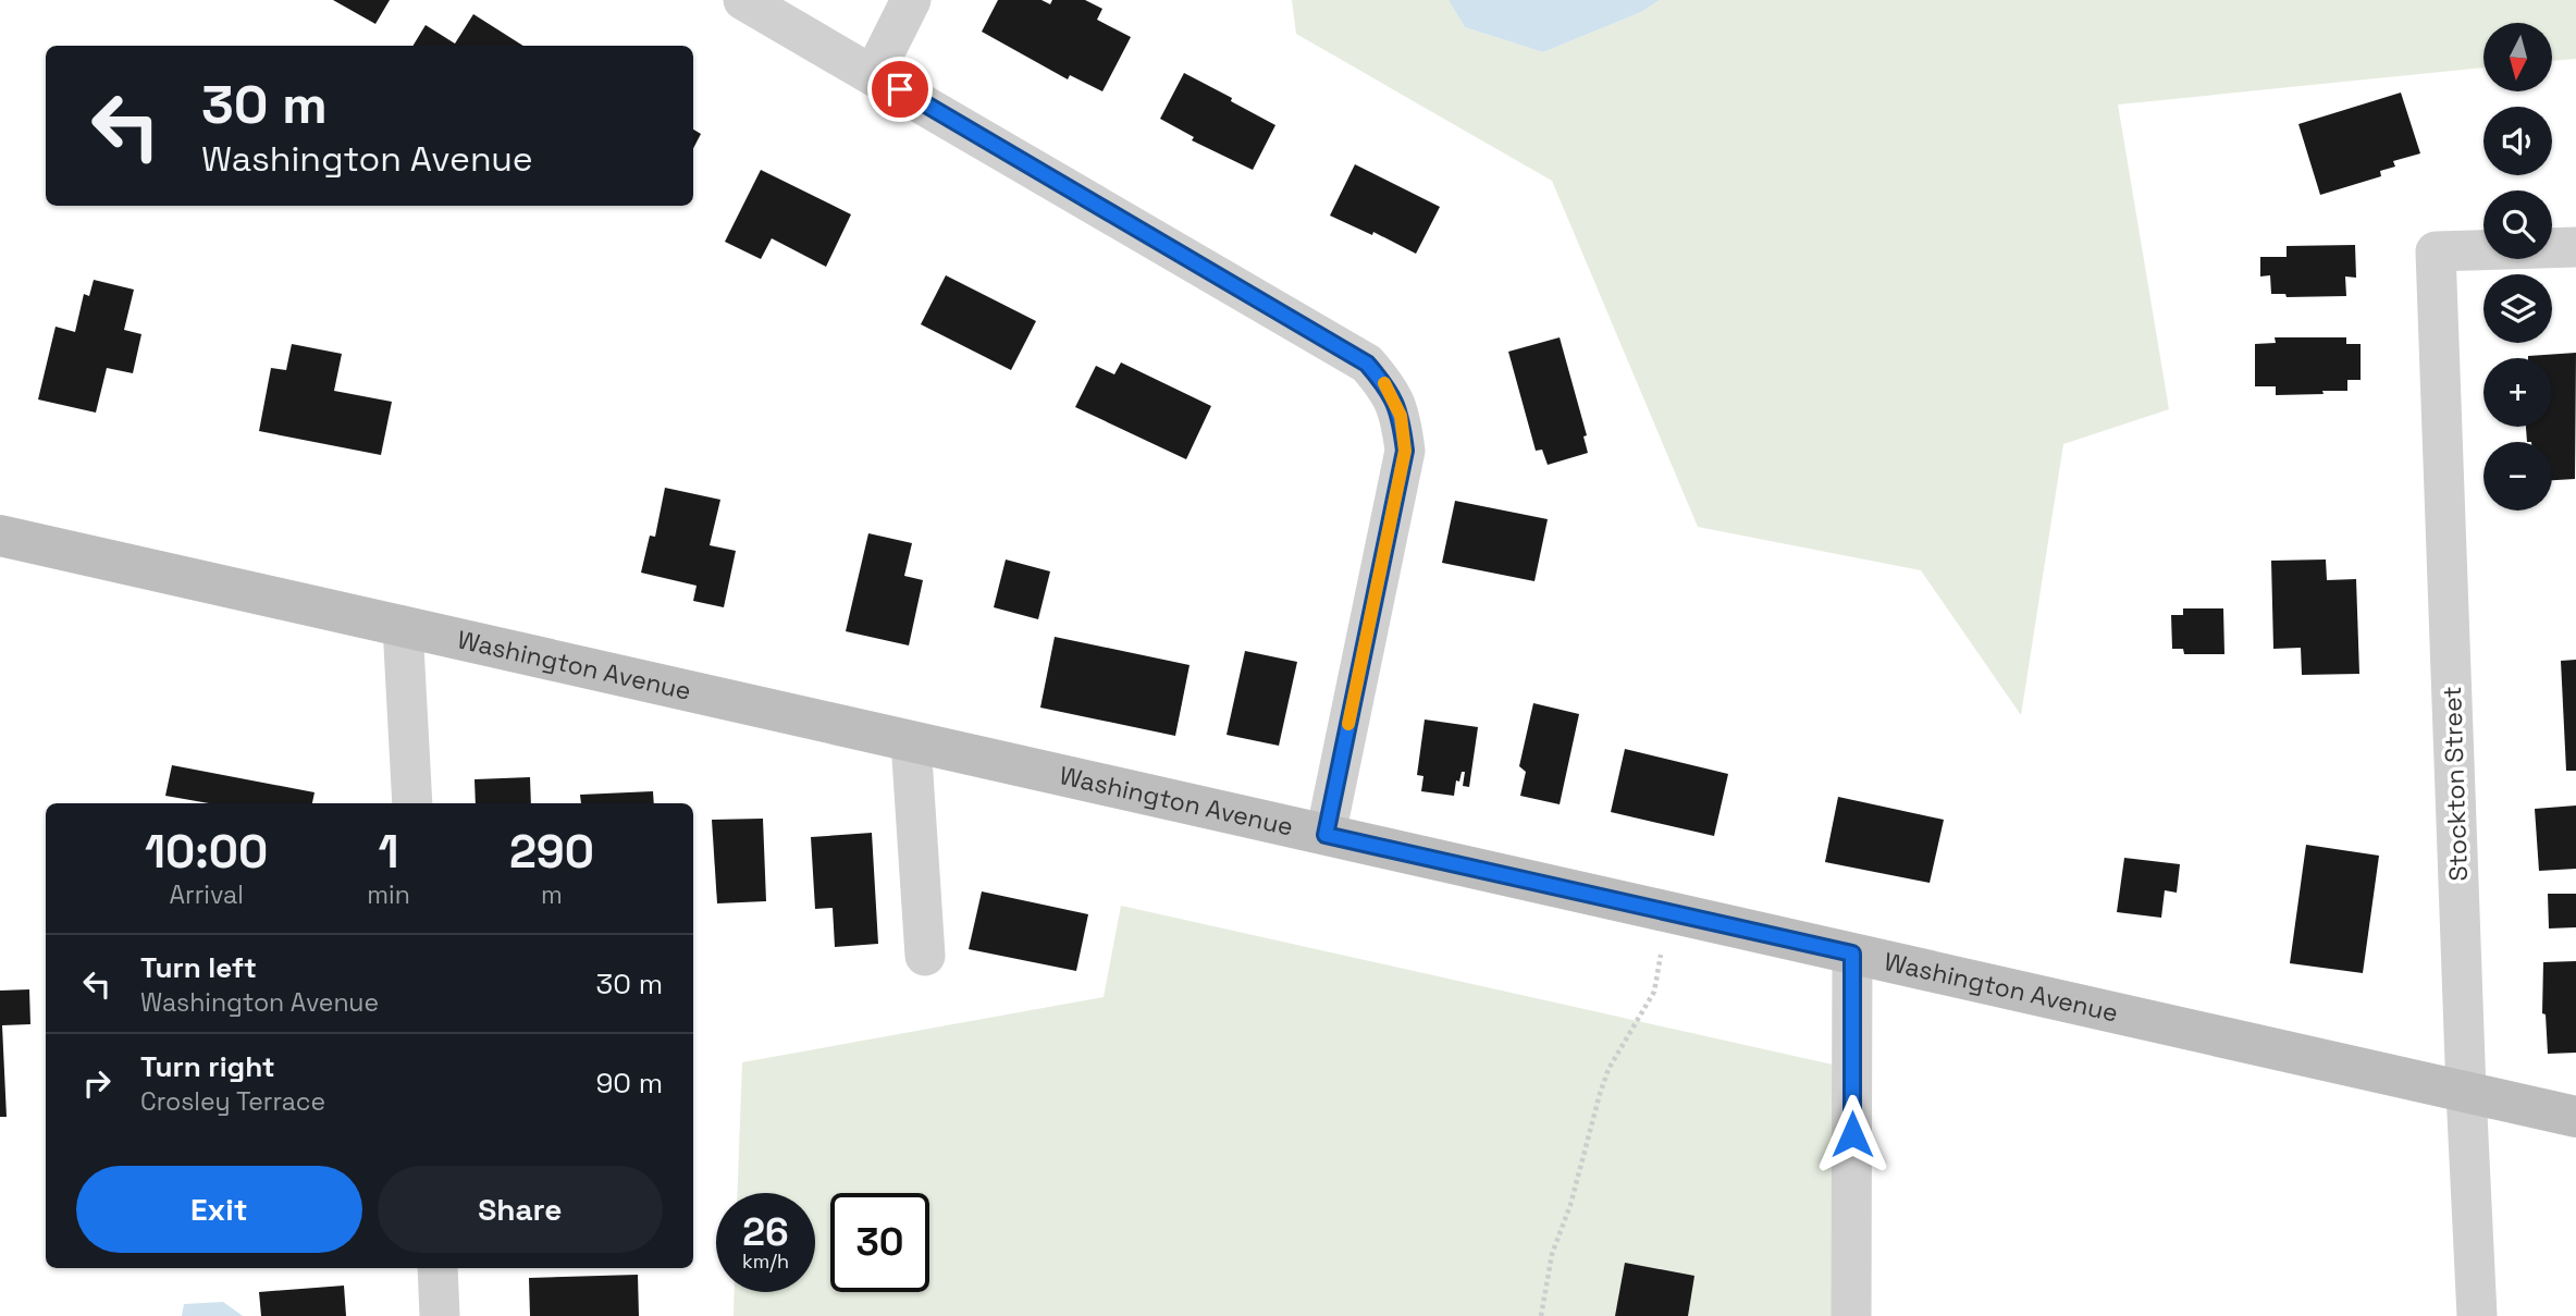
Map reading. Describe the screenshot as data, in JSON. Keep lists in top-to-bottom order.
{
  "streets": {
    "street": ["Washington Avenue", "Stockton Street"]
  },
  "crossings": [
    ["Washington Avenue", "Stockton Street"]
  ],
  "north": "bottom",
  "page": {
    "map_buttons": ["+", "−"],
    "turn": ["30 m", "Washington Avenue"],
    "eta": [
      "10:00",
      "Arrival",
      "1",
      "min",
      "290",
      "m"
    ],
    "list": [
      {
        "name": "Turn left",
        "note": "Washington Avenue",
        "value": "30 m"
      },
      {
        "name": "Turn right",
        "note": "Crosley Terrace",
        "value": "90 m"
      }
    ],
    "buttons": ["Exit", "Share"],
    "speed": "26 km/h",
    "limit": "30"
  }
}
